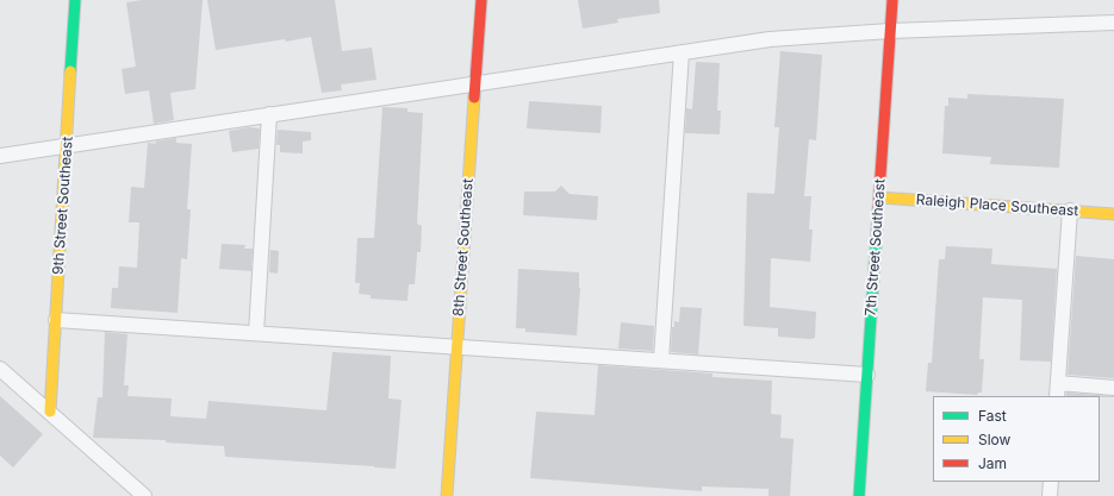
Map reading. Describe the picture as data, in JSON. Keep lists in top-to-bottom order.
{
  "streets": {
    "street": [
      "9th Street Southeast",
      "Raleigh Place Southeast",
      "8th Street Southeast",
      "7th Street Southeast"
    ]
  },
  "crossings": [
    ["Raleigh Place Southeast", "7th Street Southeast"]
  ],
  "legend": ["Fast", "Slow", "Jam"]
}
